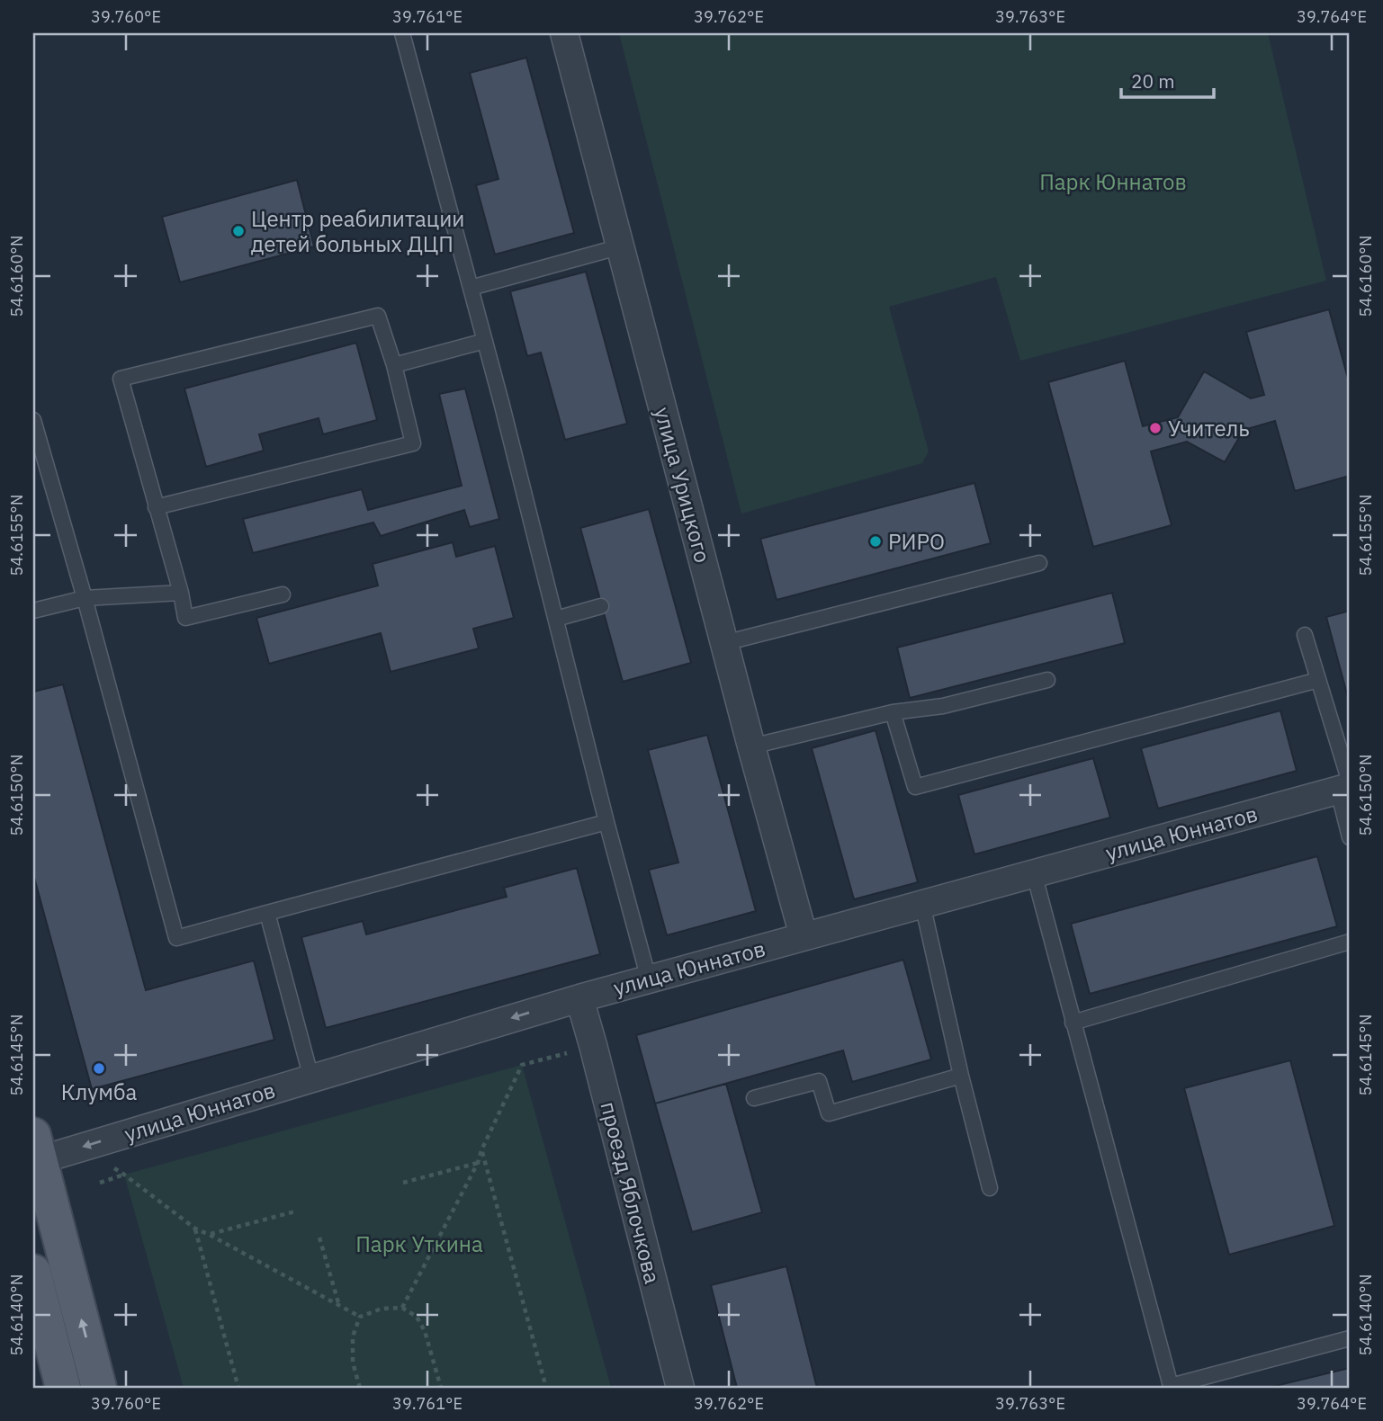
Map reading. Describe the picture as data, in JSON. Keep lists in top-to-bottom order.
{
  "streets": {
    "street": ["улица Урицкого", "улица Юннатов", "проезд Яблочкова"]
  },
  "crossings": [
    ["улица Урицкого", "улица Юннатов"],
    ["улица Юннатов", "проезд Яблочкова"]
  ],
  "one_way": ["улица Юннатов"],
  "parks": ["Парк Юннатов", "Парк Уткина"],
  "places": [
    "Центр реабилитации детей больных ДЦП",
    "Учитель",
    "РИРО",
    "Клумба"
  ],
  "scale_bar": "20 m",
  "coordinates": [
    "39.760°E",
    "39.761°E",
    "39.762°E",
    "39.763°E",
    "39.764°E",
    "54.6160°N",
    "54.6155°N",
    "54.6150°N",
    "54.6145°N",
    "54.6140°N"
  ]
}
